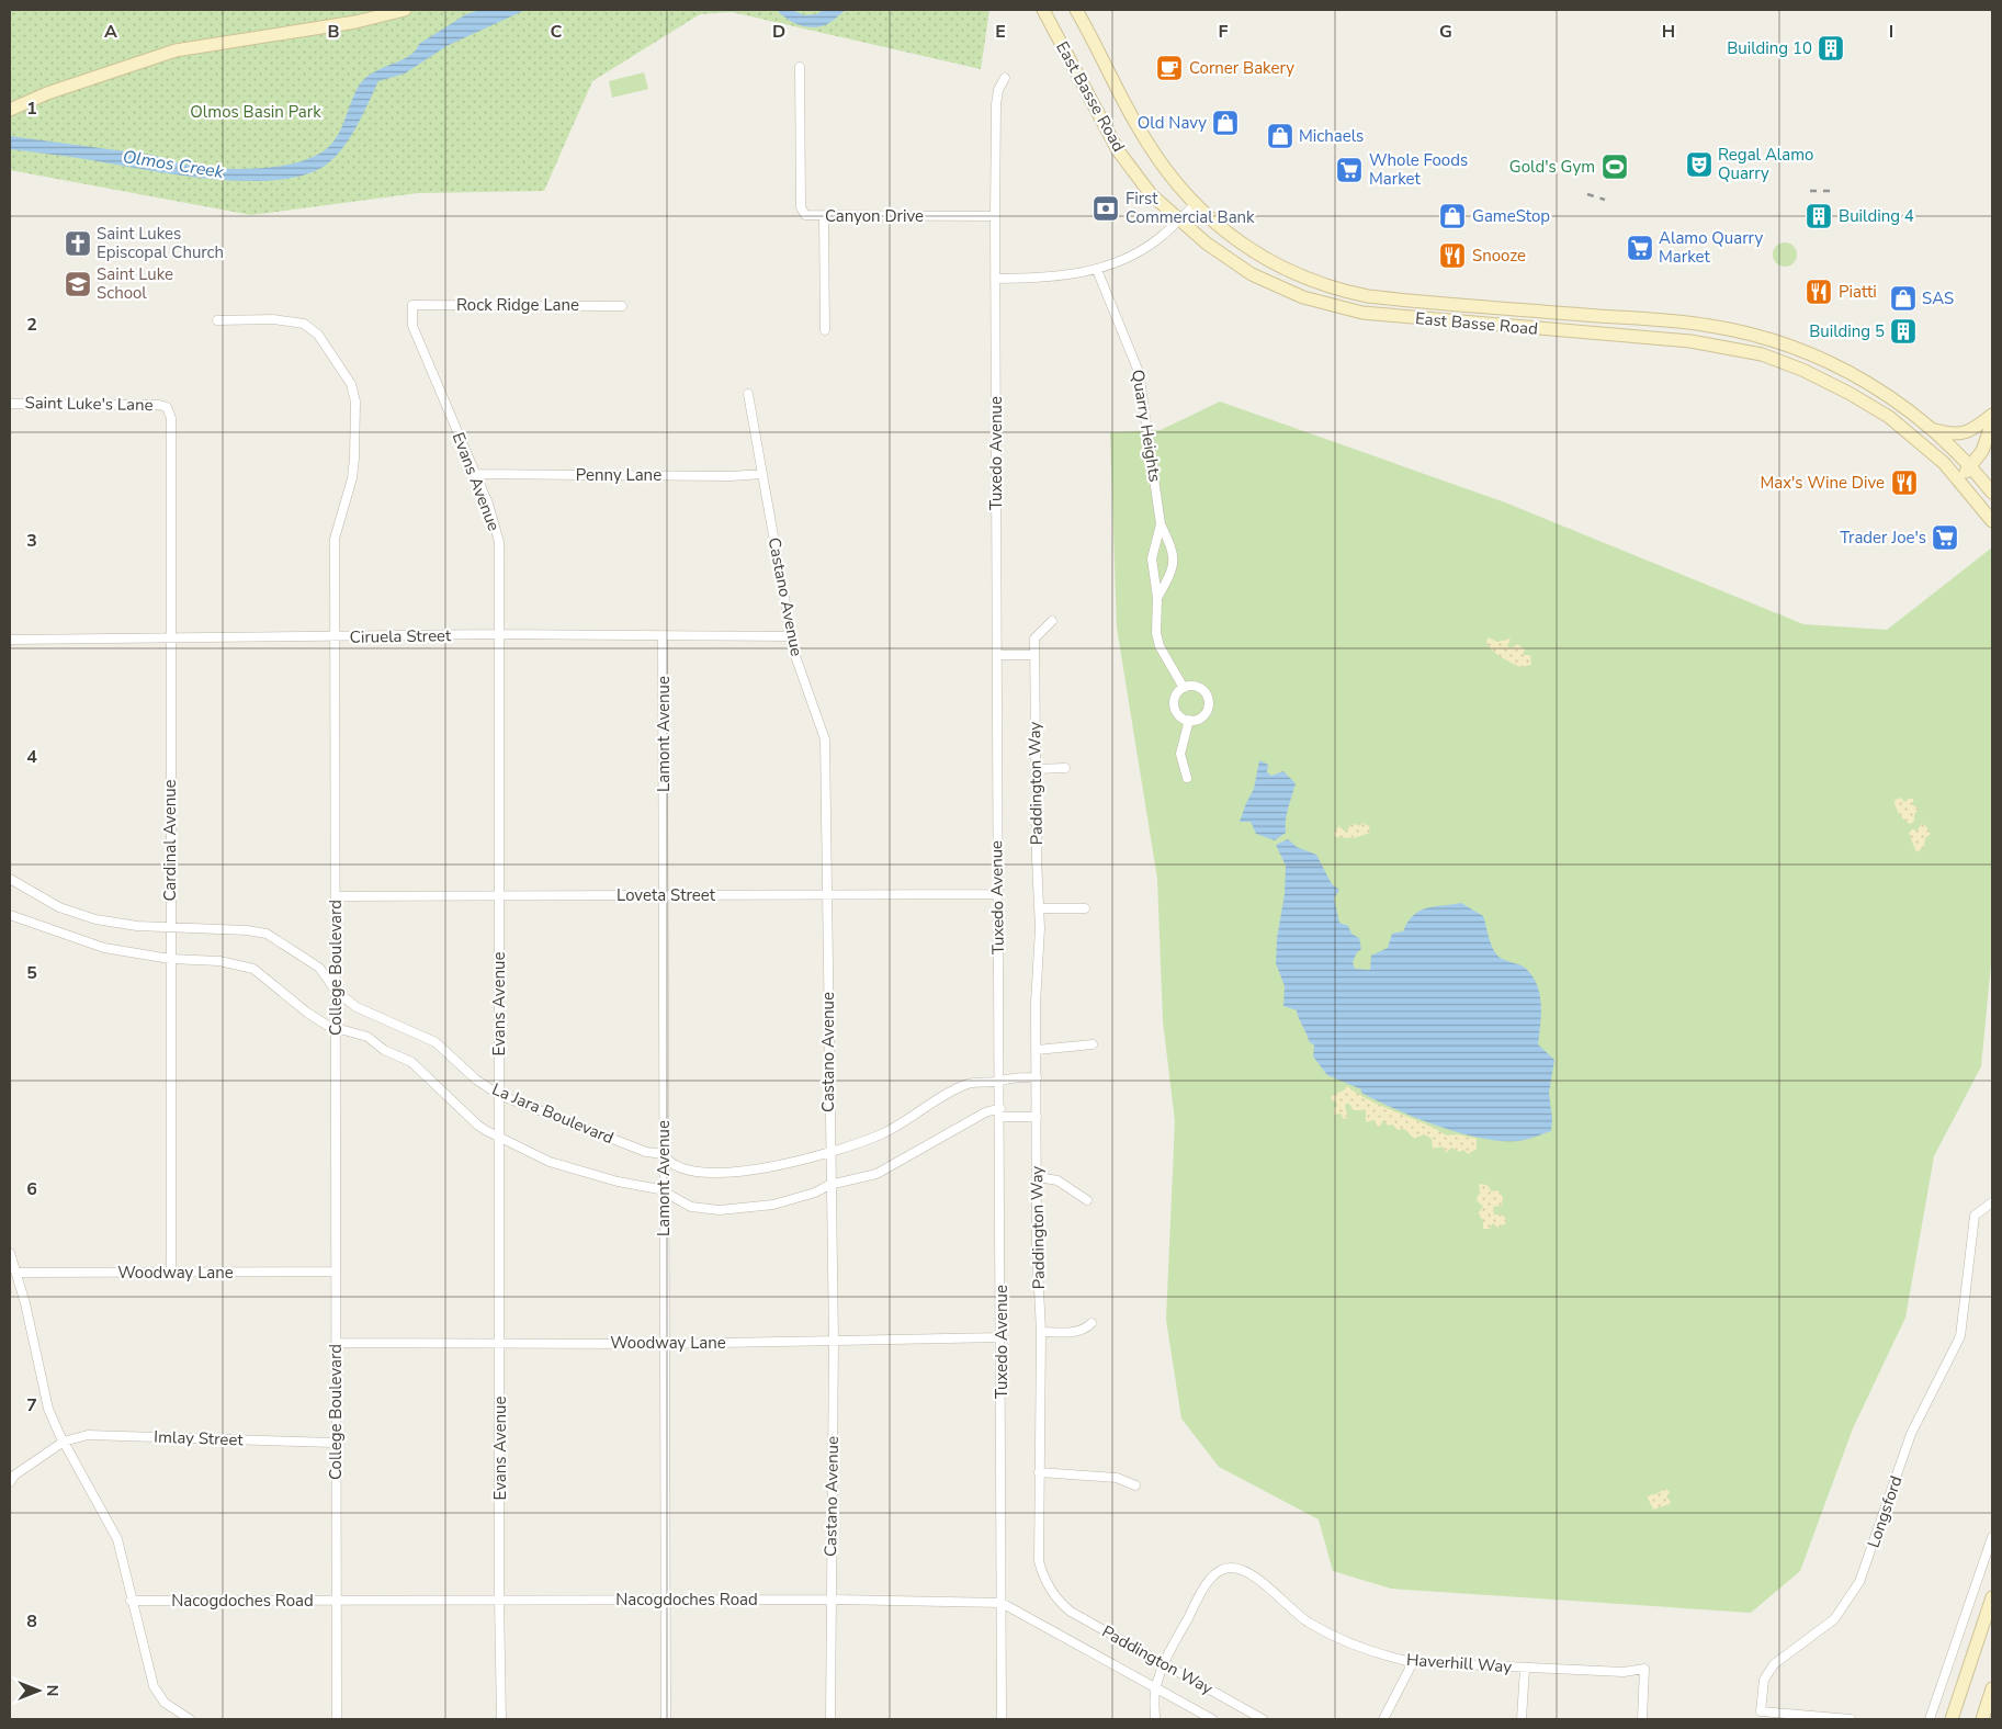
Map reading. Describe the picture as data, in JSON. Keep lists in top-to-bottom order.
{
  "streets": {
    "main road": ["East Basse Road"],
    "street": [
      "Canyon Drive",
      "Rock Ridge Lane",
      "Saint Luke's Lane",
      "Quarry Heights",
      "Tuxedo Avenue",
      "Penny Lane",
      "Evans Avenue",
      "Castano Avenue",
      "Ciruela Street",
      "Lamont Avenue",
      "Paddington Way",
      "Cardinal Avenue",
      "Loveta Street",
      "College Boulevard",
      "La Jara Boulevard",
      "Woodway Lane",
      "Imlay Street",
      "Longsford",
      "Nacogdoches Road",
      "Haverhill Way"
    ]
  },
  "crossings": [
    ["Canyon Drive", "Tuxedo Avenue"],
    ["Rock Ridge Lane", "Evans Avenue"],
    ["Saint Luke's Lane", "Cardinal Avenue"],
    ["Tuxedo Avenue", "Loveta Street"],
    ["Tuxedo Avenue", "La Jara Boulevard"],
    ["Tuxedo Avenue", "Woodway Lane"],
    ["Tuxedo Avenue", "Nacogdoches Road"],
    ["Penny Lane", "Evans Avenue"],
    ["Penny Lane", "Castano Avenue"],
    ["Evans Avenue", "Ciruela Street"],
    ["Evans Avenue", "Loveta Street"],
    ["Evans Avenue", "La Jara Boulevard"],
    ["Evans Avenue", "Woodway Lane"],
    ["Evans Avenue", "Nacogdoches Road"],
    ["Castano Avenue", "Ciruela Street"],
    ["Castano Avenue", "Loveta Street"],
    ["Castano Avenue", "La Jara Boulevard"],
    ["Castano Avenue", "Woodway Lane"],
    ["Castano Avenue", "Nacogdoches Road"],
    ["Ciruela Street", "Lamont Avenue"],
    ["Ciruela Street", "Cardinal Avenue"],
    ["Ciruela Street", "College Boulevard"],
    ["Lamont Avenue", "Loveta Street"],
    ["Lamont Avenue", "La Jara Boulevard"],
    ["Lamont Avenue", "Woodway Lane"],
    ["Lamont Avenue", "Nacogdoches Road"],
    ["Paddington Way", "La Jara Boulevard"],
    ["Paddington Way", "Haverhill Way"],
    ["Cardinal Avenue", "La Jara Boulevard"],
    ["Cardinal Avenue", "Woodway Lane"],
    ["Loveta Street", "College Boulevard"],
    ["College Boulevard", "La Jara Boulevard"],
    ["College Boulevard", "Woodway Lane"],
    ["College Boulevard", "Imlay Street"],
    ["College Boulevard", "Nacogdoches Road"],
    ["Nacogdoches Road", "Haverhill Way"]
  ],
  "water": ["Olmos Creek"],
  "parks": ["Olmos Basin Park"],
  "places": {
    "building": ["Building 10", "Building 4", "Building 5"],
    "cafe": ["Corner Bakery"],
    "shop": [
      "Old Navy",
      "Michaels",
      "GameStop",
      "SAS"
    ],
    "theatre": ["Regal Alamo Quarry"],
    "sports": ["Gold's Gym"],
    "supermarket": ["Whole Foods Market", "Alamo Quarry Market", "Trader Joe's"],
    "bank": ["First Commercial Bank"],
    "church": ["Saint Lukes Episcopal Church"],
    "restaurant": ["Snooze", "Piatti", "Max's Wine Dive"],
    "school or university": ["Saint Luke School"]
  },
  "north": "right",
  "grid": {
    "columns": [
      "A",
      "B",
      "C",
      "D",
      "E",
      "F",
      "G",
      "H",
      "I"
    ],
    "rows": [
      "1",
      "2",
      "3",
      "4",
      "5",
      "6",
      "7",
      "8"
    ]
  }
}
